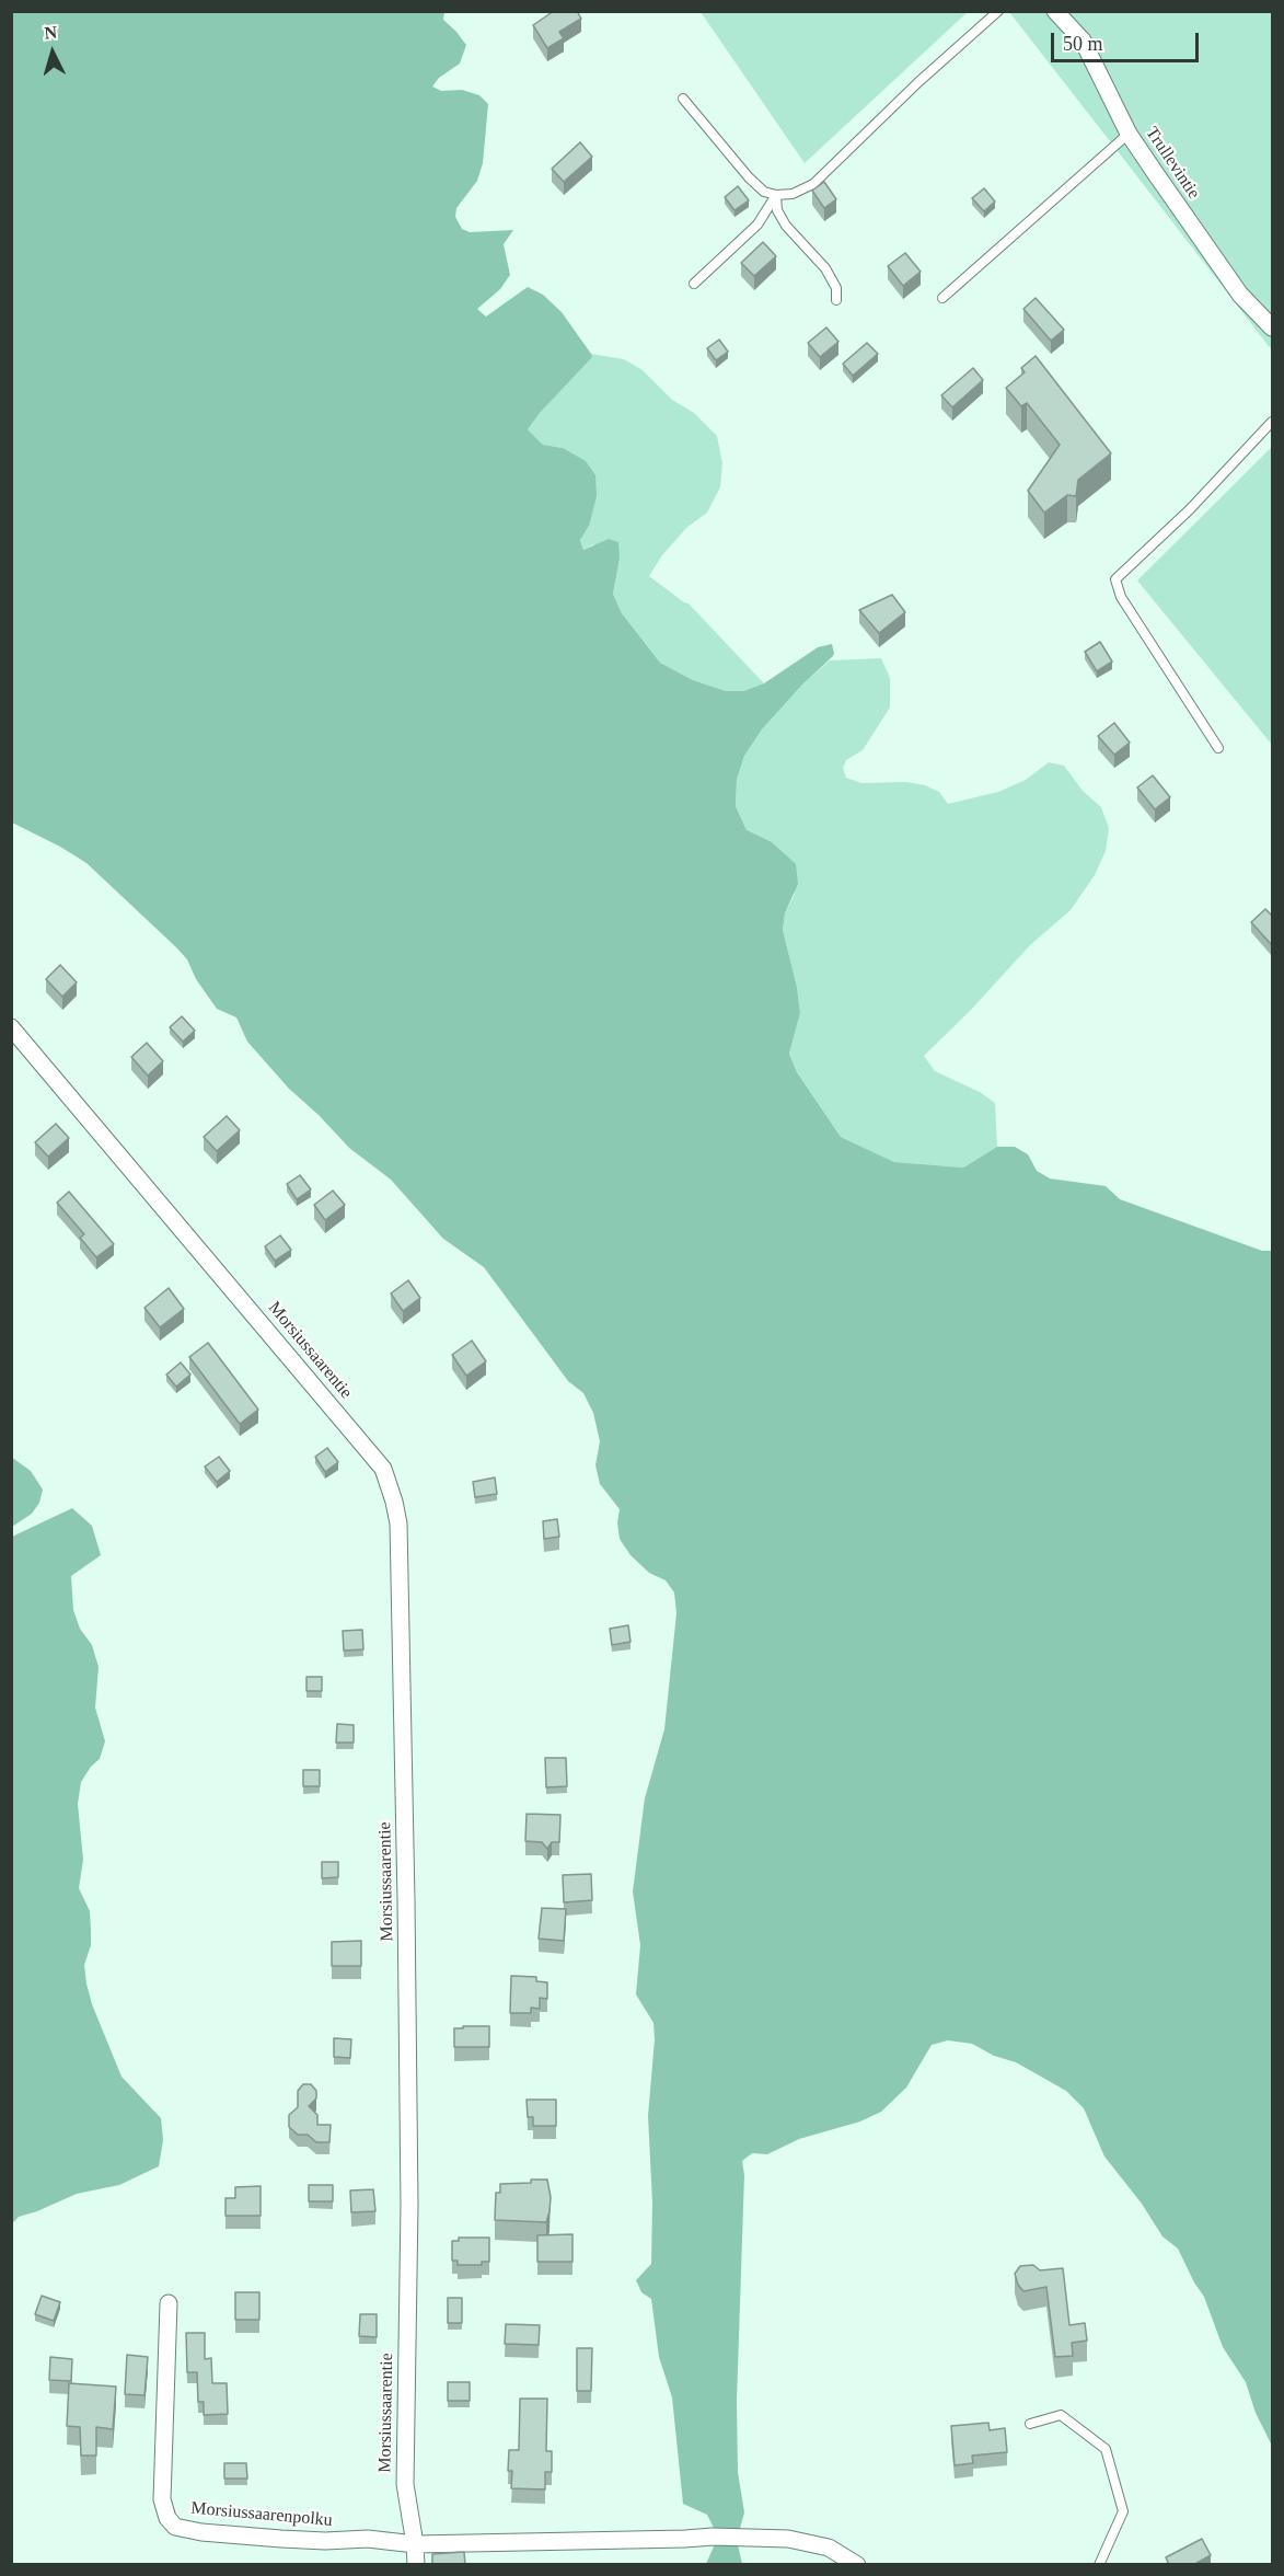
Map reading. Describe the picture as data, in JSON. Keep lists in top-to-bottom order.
{
  "streets": {
    "street": ["Trullevintie", "Morsiussaarentie", "Morsiussaarenpolku"]
  },
  "crossings": [
    ["Morsiussaarentie", "Morsiussaarenpolku"]
  ],
  "scale_bar": "50 m",
  "north": "top"
}
